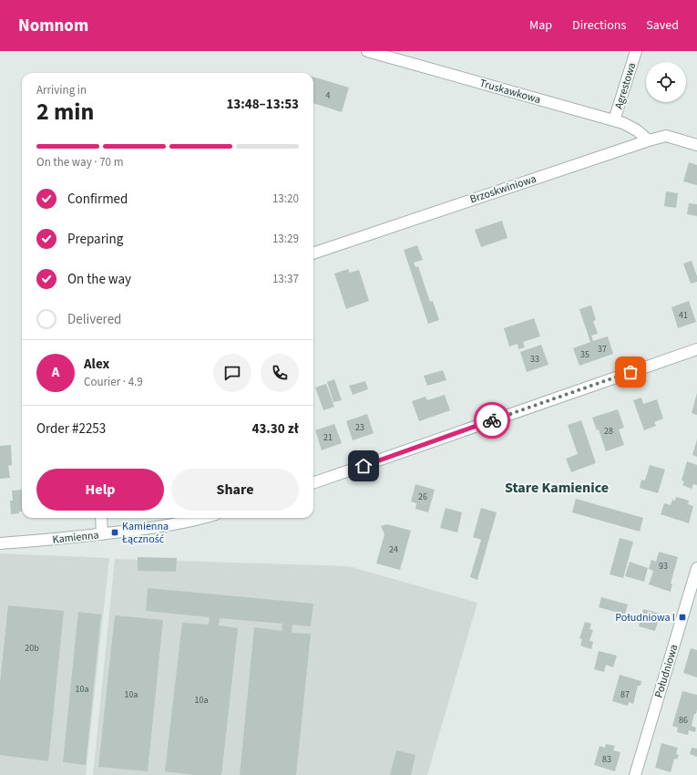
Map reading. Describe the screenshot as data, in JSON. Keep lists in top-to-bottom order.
{
  "streets": {
    "street": [
      "Agrestowa",
      "Truskawkowa",
      "Brzoskwiniowa",
      "Kamienna",
      "Południowa"
    ]
  },
  "crossings": [
    ["Agrestowa", "Truskawkowa"],
    ["Truskawkowa", "Brzoskwiniowa"]
  ],
  "districts": ["Stare Kamienice"],
  "places": {
    "transit": ["Kamienna Łączność", "Południowa I"]
  },
  "house_numbers": [
    "4",
    "41",
    "37",
    "35",
    "33",
    "23",
    "28",
    "21",
    "26",
    "24",
    "93",
    "20b",
    "10a",
    "10a",
    "87",
    "10a",
    "86",
    "83"
  ],
  "page": {
    "header": "Nomnom",
    "nav": ["Map", "Directions", "Saved"],
    "heading": ["2 min", "Arriving in", "13:48–13:53"],
    "panel": [
      "Alex",
      "Courier · 4.9",
      "Order #2253",
      "43.30 zł"
    ],
    "bar": "On the way · 70 m",
    "list": [
      ["Confirmed", "13:20"],
      ["Preparing", "13:29"],
      ["On the way", "13:37"],
      "Delivered"
    ],
    "round": "A",
    "buttons": ["Help", "Share"]
  }
}
